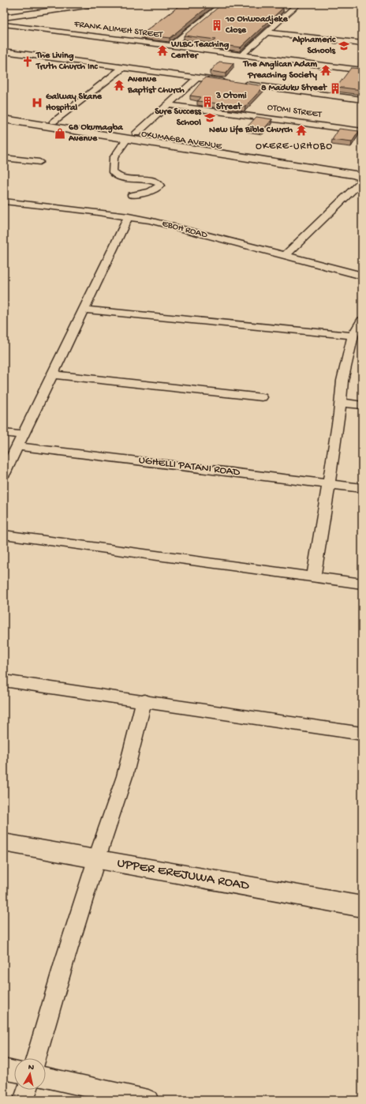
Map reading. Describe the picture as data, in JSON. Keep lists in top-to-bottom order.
{
  "streets": {
    "main road": ["OKUMAGBA AVENUE"],
    "street": [
      "FRANK ALIMEH STREET",
      "OTOMI STREET",
      "EBOH ROAD",
      "UGHELLI PATANI ROAD",
      "UPPER EREJUWA ROAD"
    ]
  },
  "districts": ["OKERE-URHOBO"],
  "places": {
    "building": ["10 Ohwoadjeke Close", "8 Maduku Street", "3 Otomi Street"],
    "school or university": ["Alphameric Schools", "Sure Success School"],
    "temple": [
      "WLBC Teaching Center",
      "The Anglican Adam Preaching Society",
      "Avenue Baptist Church",
      "New Life Bible Church"
    ],
    "church": ["The Living Truth Church Inc"],
    "hospital": ["Galway Skane Hospital"],
    "shop": ["68 Okumagba Avenue"]
  },
  "north": "top"
}
